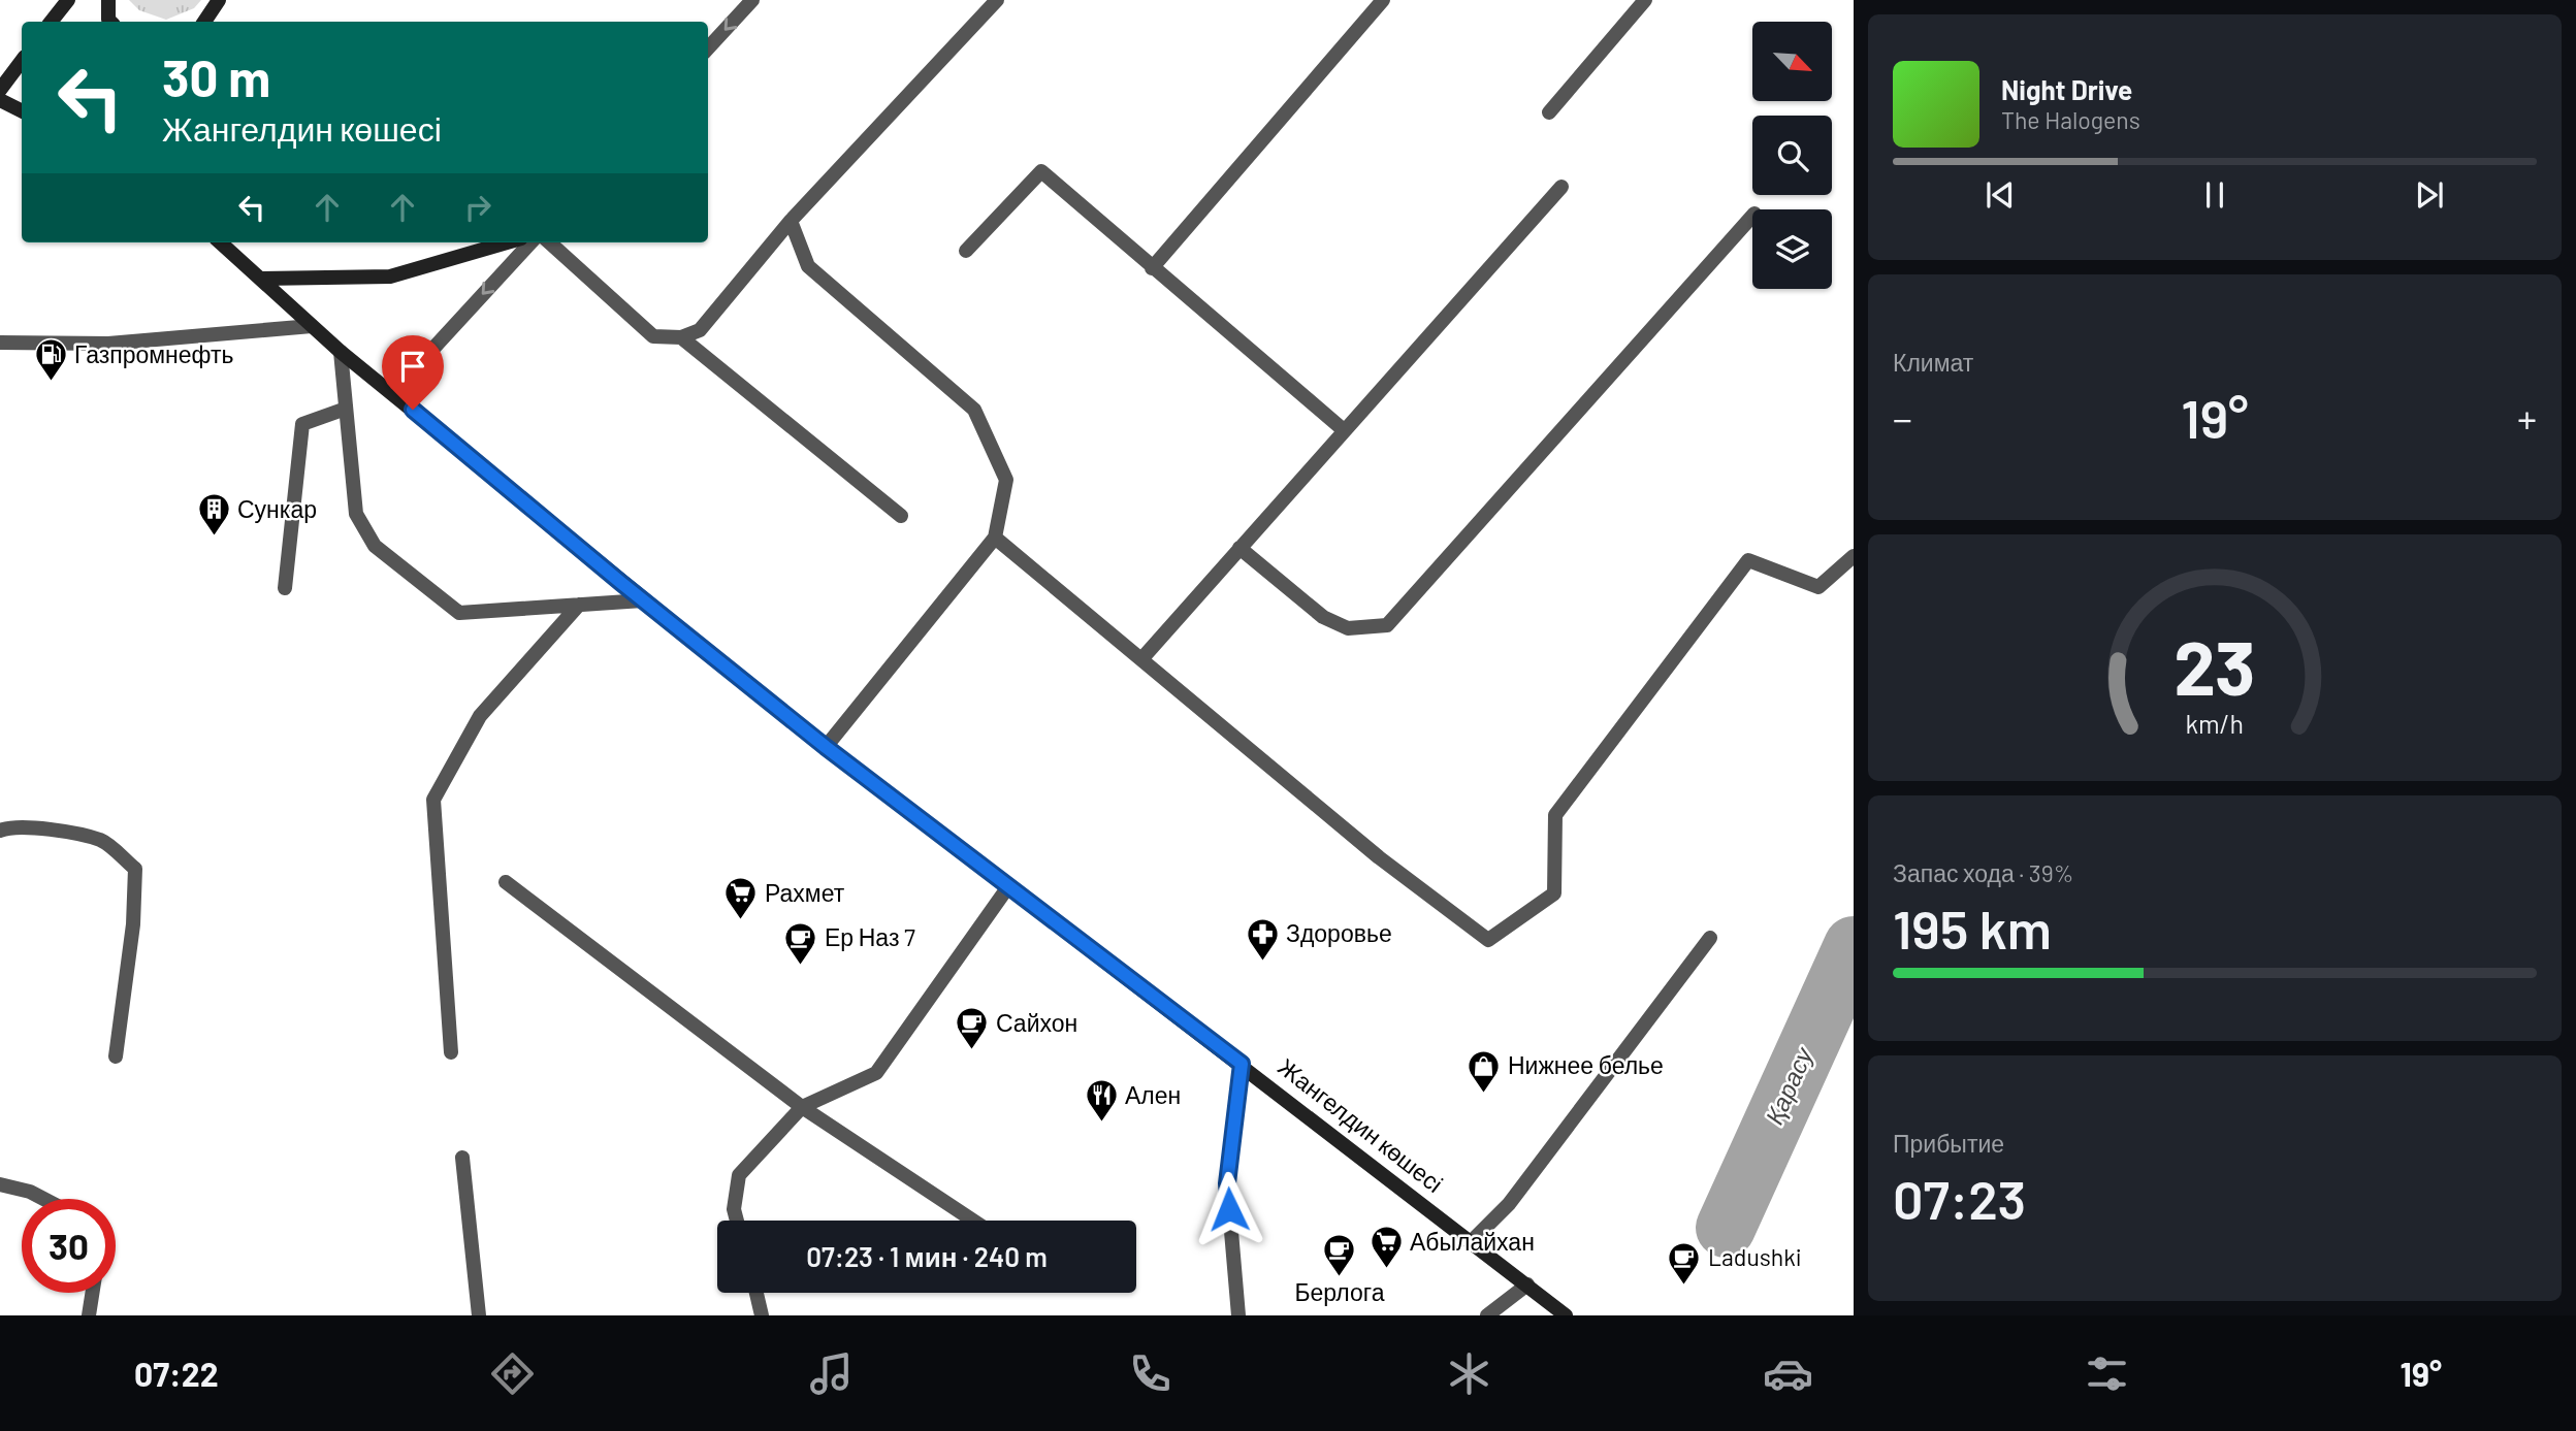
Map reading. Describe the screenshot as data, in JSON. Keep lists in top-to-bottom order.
{
  "streets": {
    "main road": ["Жангелдин көшесі"]
  },
  "water": ["Қарасу"],
  "places": {
    "fuel station": ["Газпромнефть"],
    "building": ["Сункар"],
    "supermarket": ["Рахмет", "Абылайхан"],
    "pharmacy": ["Здоровье"],
    "cafe": [
      "Ер Наз 7",
      "Сайхон",
      "Берлога",
      "Ladushki"
    ],
    "shop": ["Нижнее белье"],
    "restaurant": ["Ален"]
  },
  "north": "bottom right",
  "page": {
    "turn": ["30 m", "Жангелдин көшесі"],
    "song": ["Night Drive", "The Halogens"],
    "tile": [
      "Климат",
      ["Запас хода · 39%", "195 km"],
      ["Прибытие", "07:23"]
    ],
    "heat": ["−", "19°", "+"],
    "limit": "30",
    "trip": "07:23 · 1 мин · 240 m",
    "tabs": ["07:22", "19°"],
    "gauge": ["23", "km/h"]
  }
}
